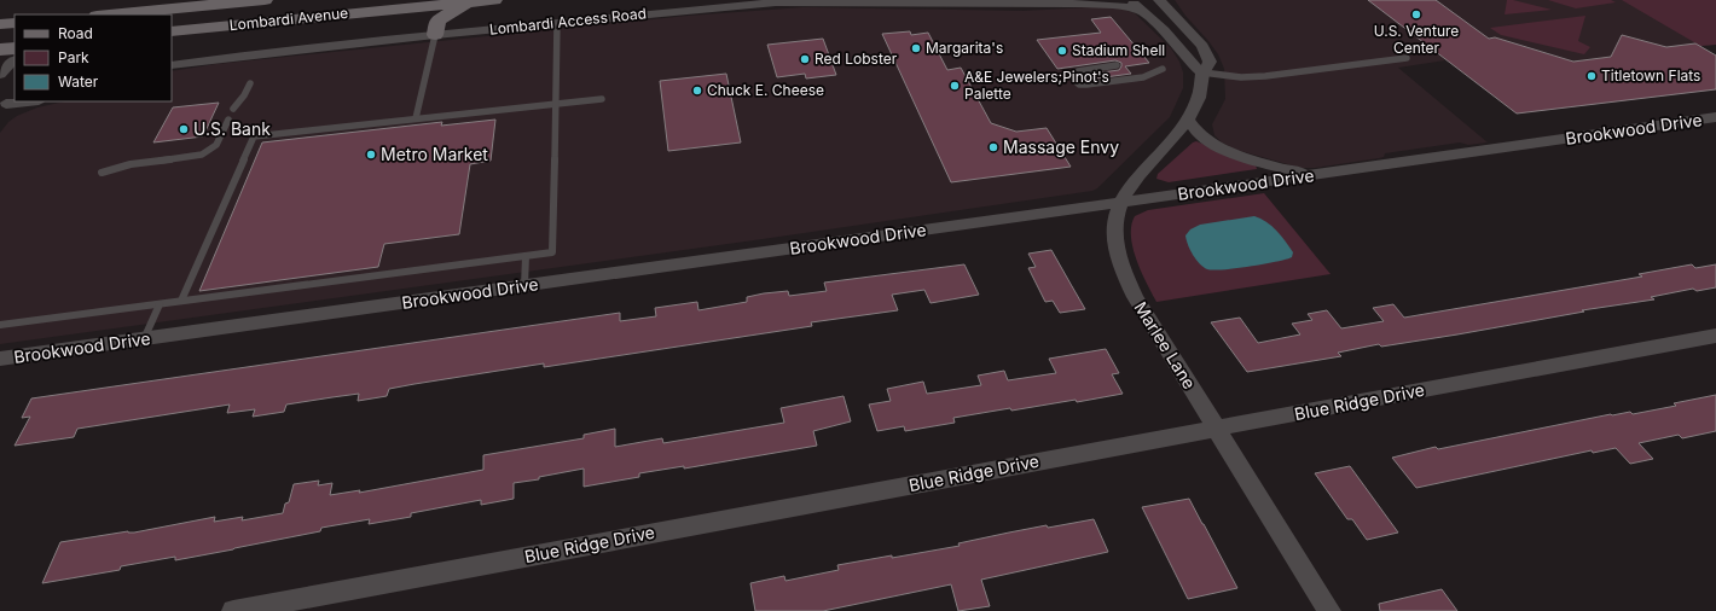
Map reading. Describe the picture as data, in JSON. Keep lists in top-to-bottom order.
{
  "streets": {
    "main road": ["Lombardi Avenue"],
    "street": [
      "Lombardi Access Road",
      "Brookwood Drive",
      "Marlee Lane",
      "Blue Ridge Drive"
    ]
  },
  "crossings": [
    ["Brookwood Drive", "Marlee Lane"],
    ["Marlee Lane", "Blue Ridge Drive"]
  ],
  "places": [
    "U.S. Venture Center",
    "Margarita's",
    "Stadium Shell",
    "Red Lobster",
    "Titletown Flats",
    "A&E Jewelers;Pinot's Palette",
    "Chuck E. Cheese",
    "U.S. Bank",
    "Massage Envy",
    "Metro Market"
  ],
  "legend": ["Road", "Park", "Water"]
}
